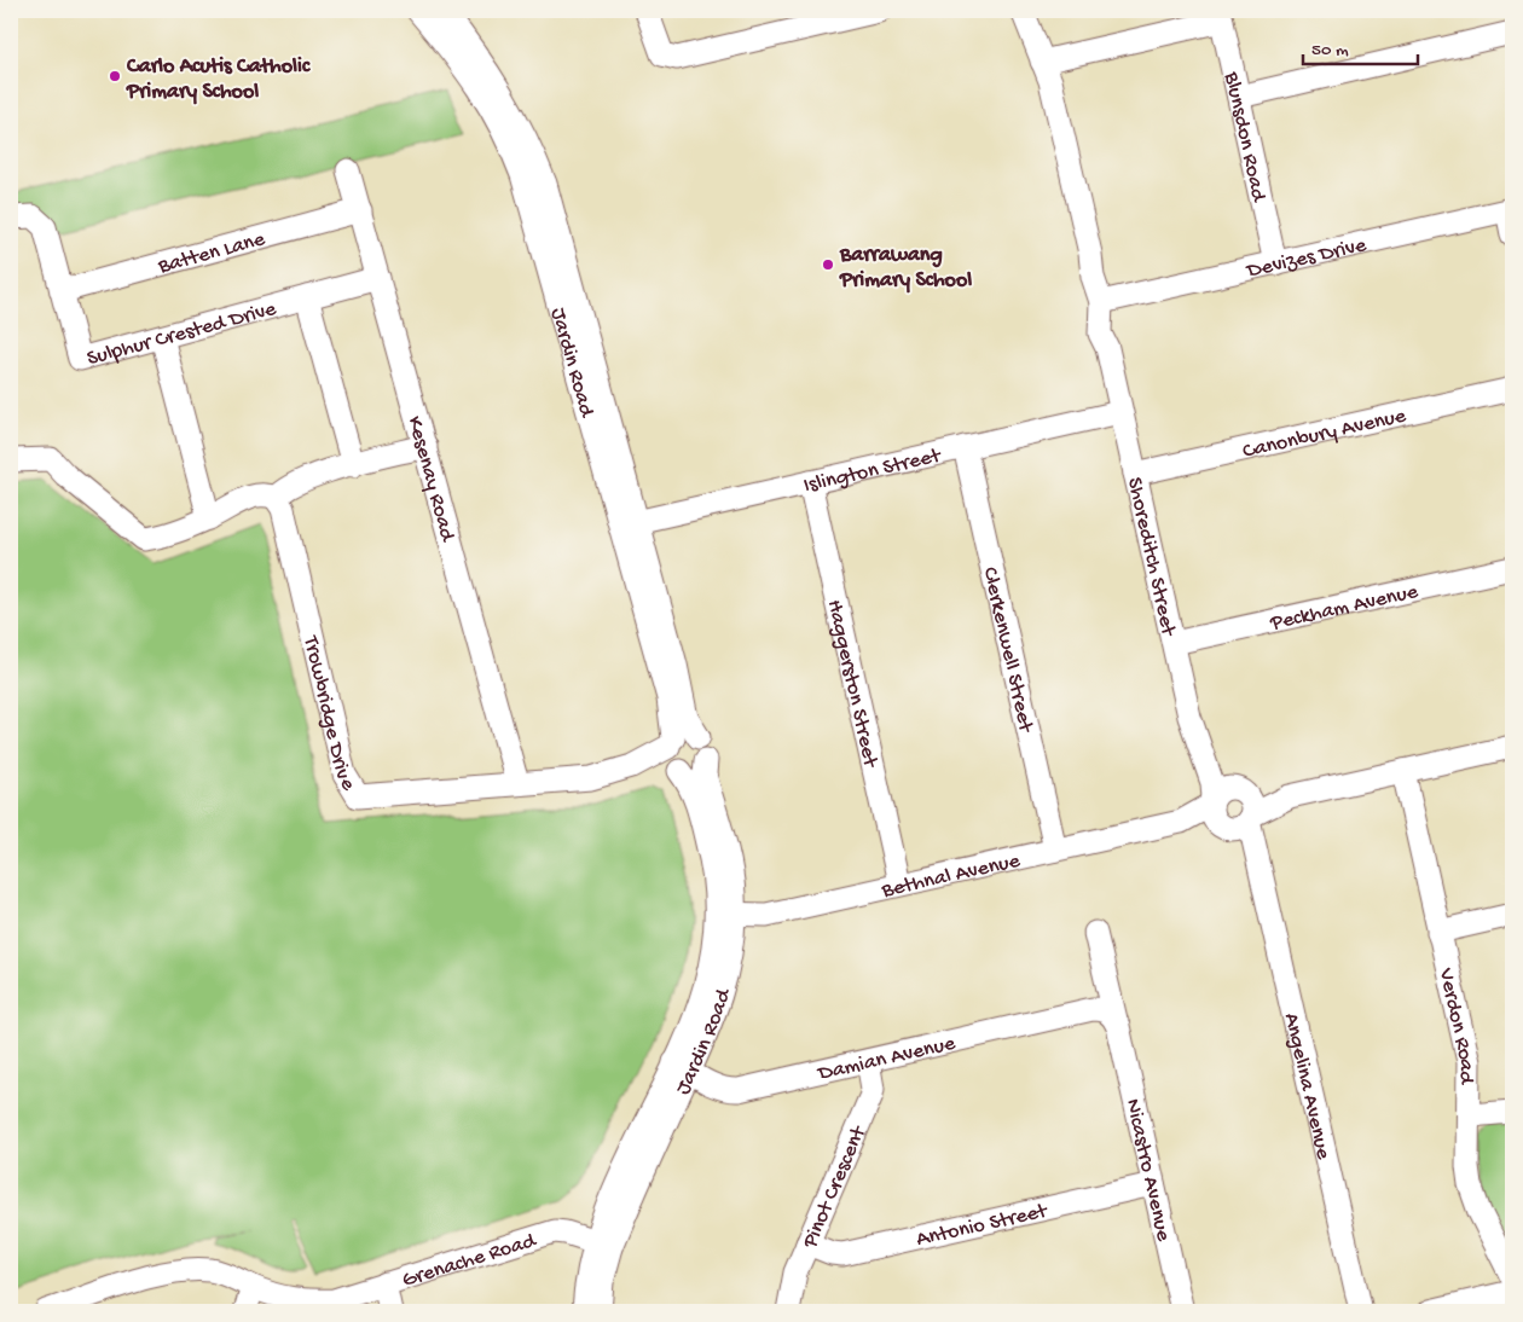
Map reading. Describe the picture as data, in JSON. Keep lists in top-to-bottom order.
{
  "streets": {
    "street": [
      "Blunsdon Road",
      "Batten Lane",
      "Devizes Drive",
      "Sulphur Crested Drive",
      "Jardin Road",
      "Canonbury Avenue",
      "Islington Street",
      "Kesenay Road",
      "Shoreditch Street",
      "Peckham Avenue",
      "Clerkenwell Street",
      "Haggerston Street",
      "Trowbridge Drive",
      "Bethnal Avenue",
      "Verdon Road",
      "Damian Avenue",
      "Angelina Avenue",
      "Nicastro Avenue",
      "Pinot Crescent",
      "Antonio Street",
      "Grenache Road"
    ]
  },
  "crossings": [
    ["Blunsdon Road", "Devizes Drive"],
    ["Batten Lane", "Sulphur Crested Drive"],
    ["Batten Lane", "Kesenay Road"],
    ["Devizes Drive", "Shoreditch Street"],
    ["Sulphur Crested Drive", "Kesenay Road"],
    ["Jardin Road", "Islington Street"],
    ["Jardin Road", "Trowbridge Drive"],
    ["Jardin Road", "Bethnal Avenue"],
    ["Jardin Road", "Damian Avenue"],
    ["Jardin Road", "Grenache Road"],
    ["Canonbury Avenue", "Shoreditch Street"],
    ["Islington Street", "Shoreditch Street"],
    ["Islington Street", "Clerkenwell Street"],
    ["Islington Street", "Haggerston Street"],
    ["Kesenay Road", "Trowbridge Drive"],
    ["Shoreditch Street", "Peckham Avenue"],
    ["Shoreditch Street", "Bethnal Avenue"],
    ["Shoreditch Street", "Angelina Avenue"],
    ["Clerkenwell Street", "Bethnal Avenue"],
    ["Haggerston Street", "Bethnal Avenue"],
    ["Bethnal Avenue", "Angelina Avenue"],
    ["Damian Avenue", "Nicastro Avenue"],
    ["Damian Avenue", "Pinot Crescent"],
    ["Nicastro Avenue", "Antonio Street"],
    ["Pinot Crescent", "Antonio Street"]
  ],
  "places": ["Carlo Acutis Catholic Primary School", "Barrawang Primary School"],
  "scale_bar": "50 m"
}
